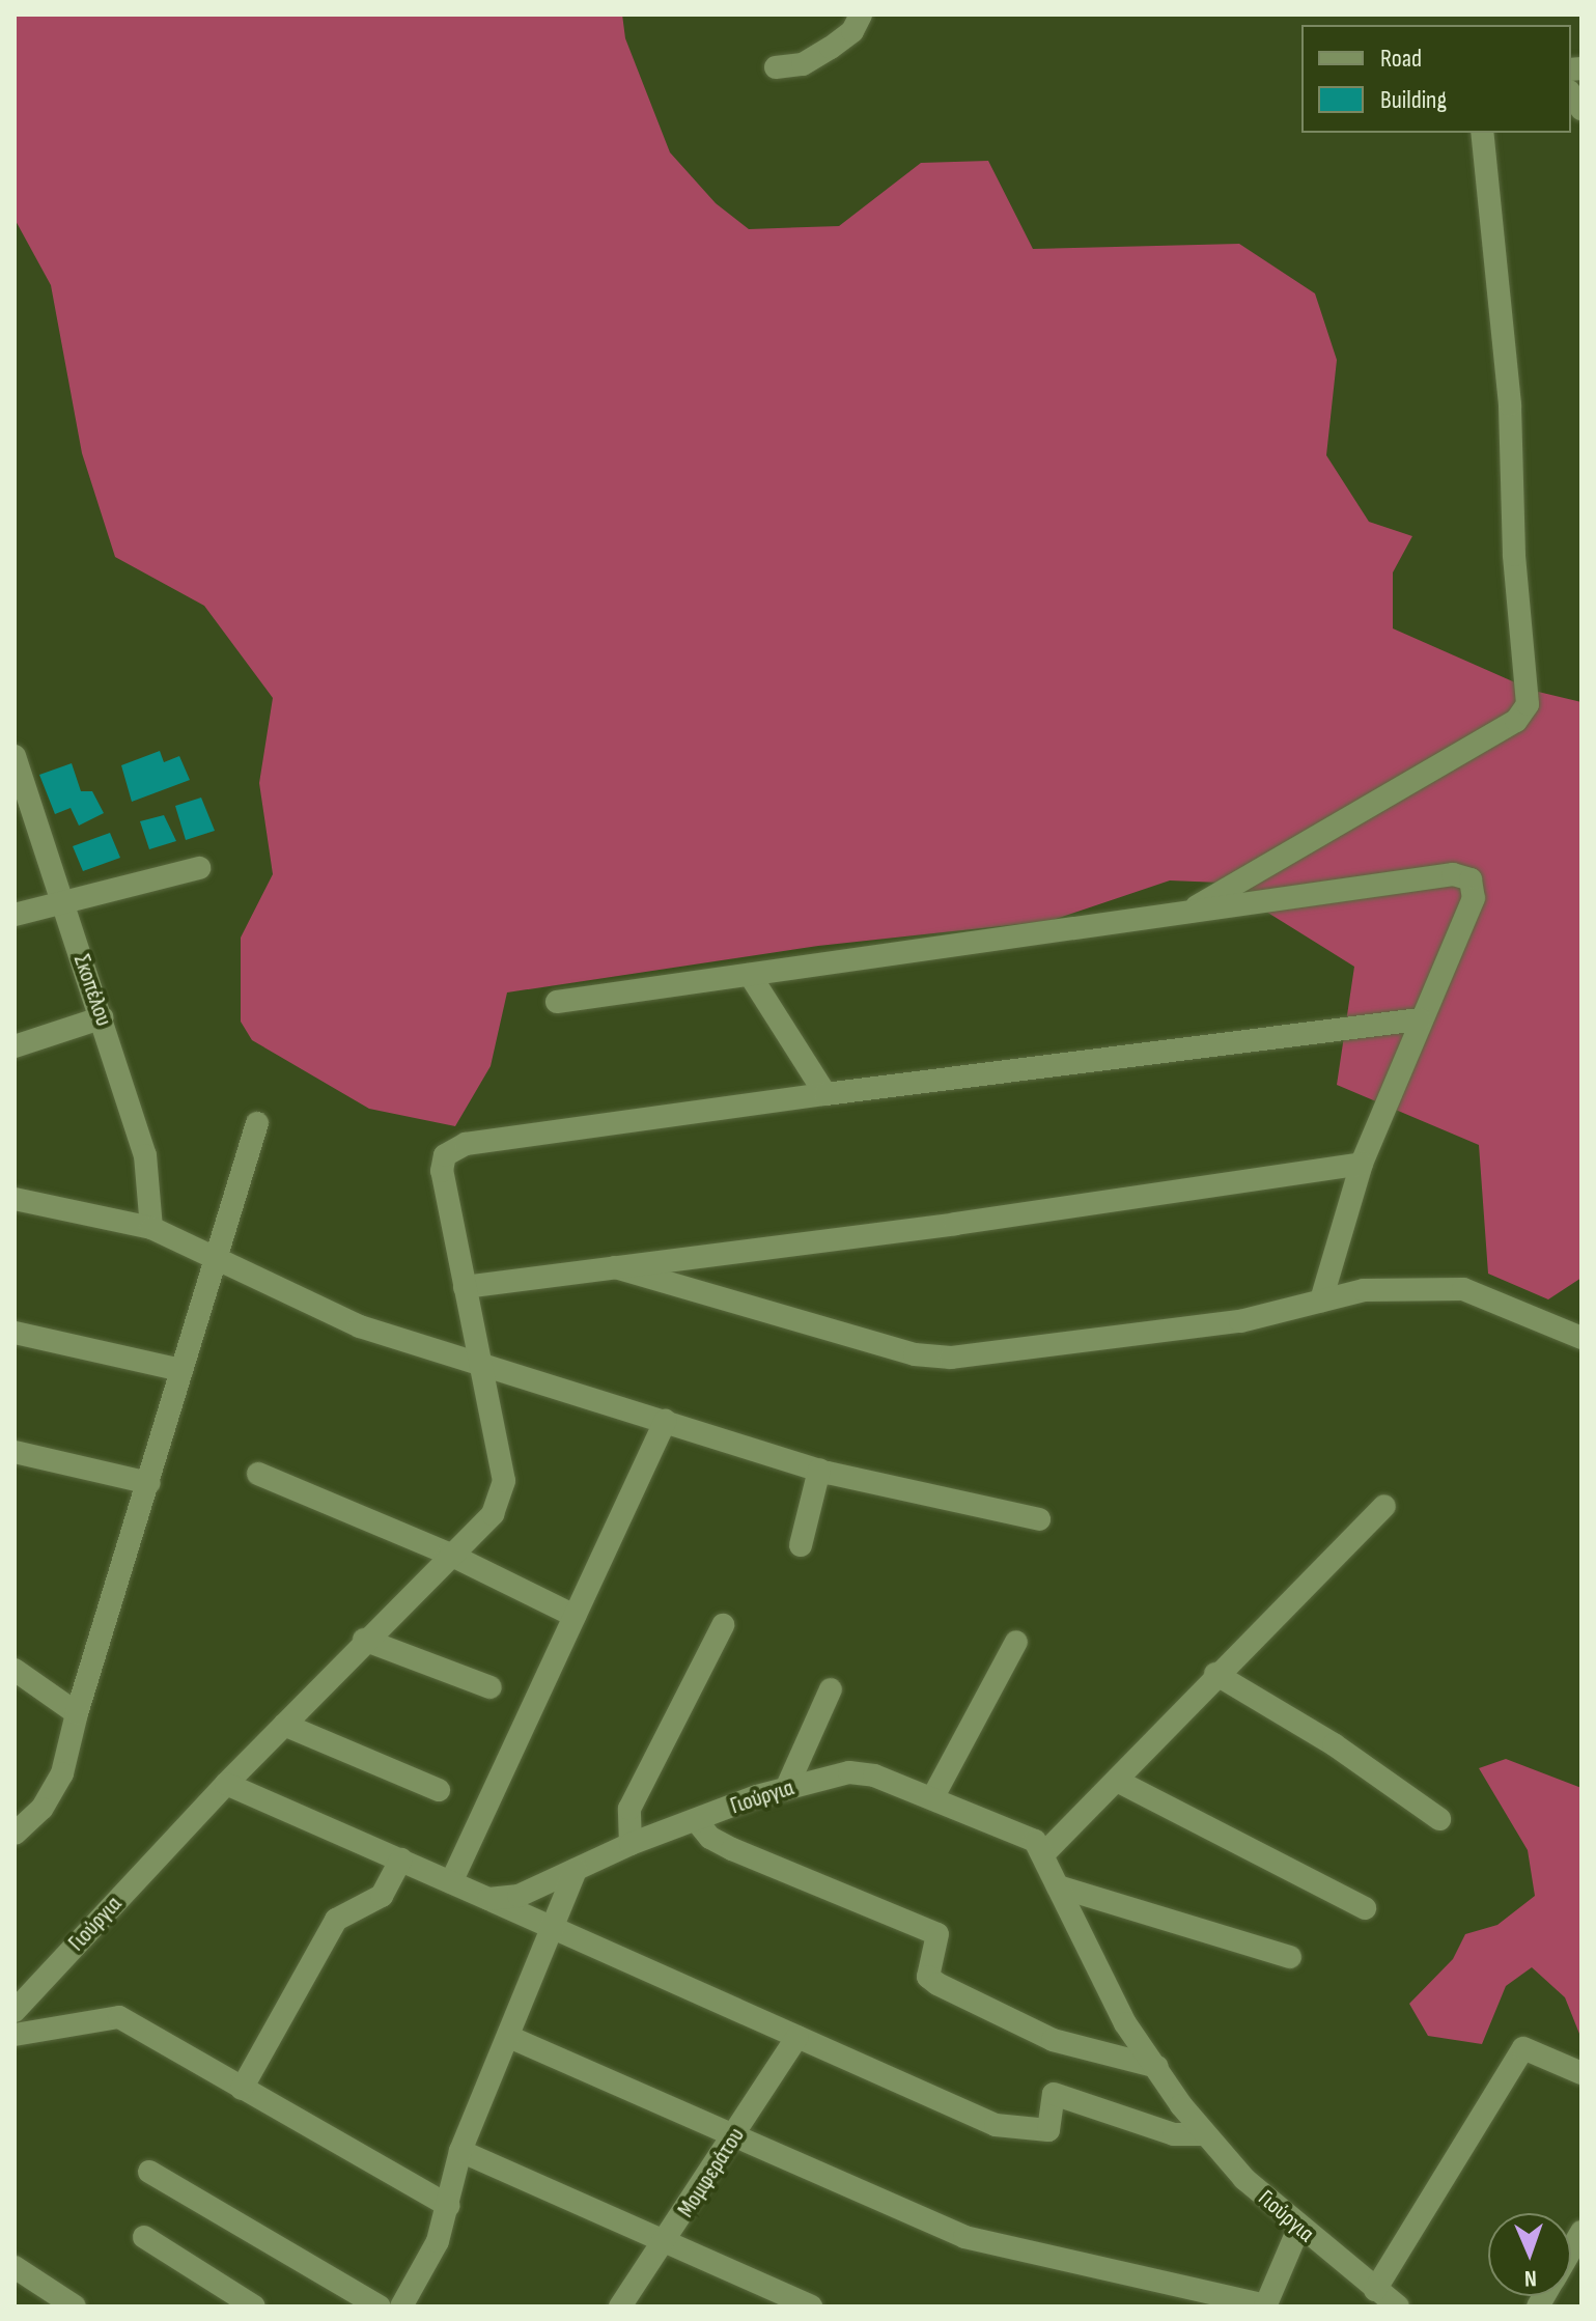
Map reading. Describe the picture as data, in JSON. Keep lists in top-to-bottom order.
{
  "streets": {
    "street": ["Σκοπέλου", "Γιούργια", "Μομφεράτου"]
  },
  "legend": ["Road", "Building"],
  "north": "bottom"
}
